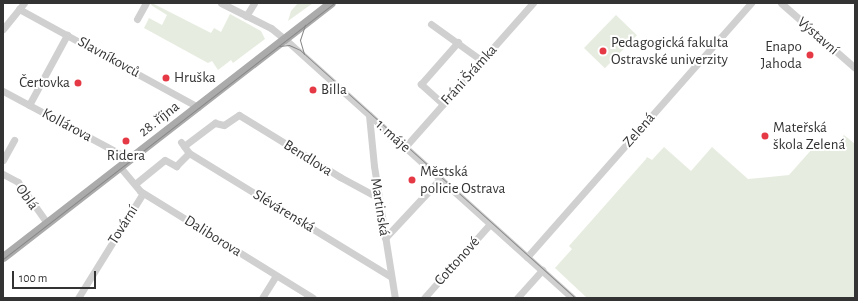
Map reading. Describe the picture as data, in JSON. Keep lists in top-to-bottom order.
{
  "streets": {
    "main road": ["28. října"],
    "street": [
      "Výstavní",
      "Slavníkovců",
      "Fráni Šrámka",
      "Kollárova",
      "Zelená",
      "1. máje",
      "Bendlova",
      "Oblá",
      "Martinská",
      "Slévárenská",
      "Tovární",
      "Daliborova",
      "Cottonové"
    ]
  },
  "crossings": [
    ["Slavníkovců", "28. října"],
    ["Fráni Šrámka", "1. máje"],
    ["28. října", "Kollárova"],
    ["28. října", "1. máje"],
    ["28. října", "Oblá"],
    ["28. října", "Daliborova"],
    ["Zelená", "1. máje"],
    ["1. máje", "Martinská"],
    ["1. máje", "Cottonové"],
    ["Bendlova", "Martinská"],
    ["Bendlova", "Slévárenská"],
    ["Martinská", "Slévárenská"],
    ["Tovární", "Daliborova"]
  ],
  "places": [
    "Pedagogická fakulta Ostravské univerzity",
    "Enapo Jahoda",
    "Hruška",
    "Čertovka",
    "Billa",
    "Mateřská škola Zelená",
    "Ridera",
    "Městská policie Ostrava"
  ],
  "scale_bar": "100 m"
}
